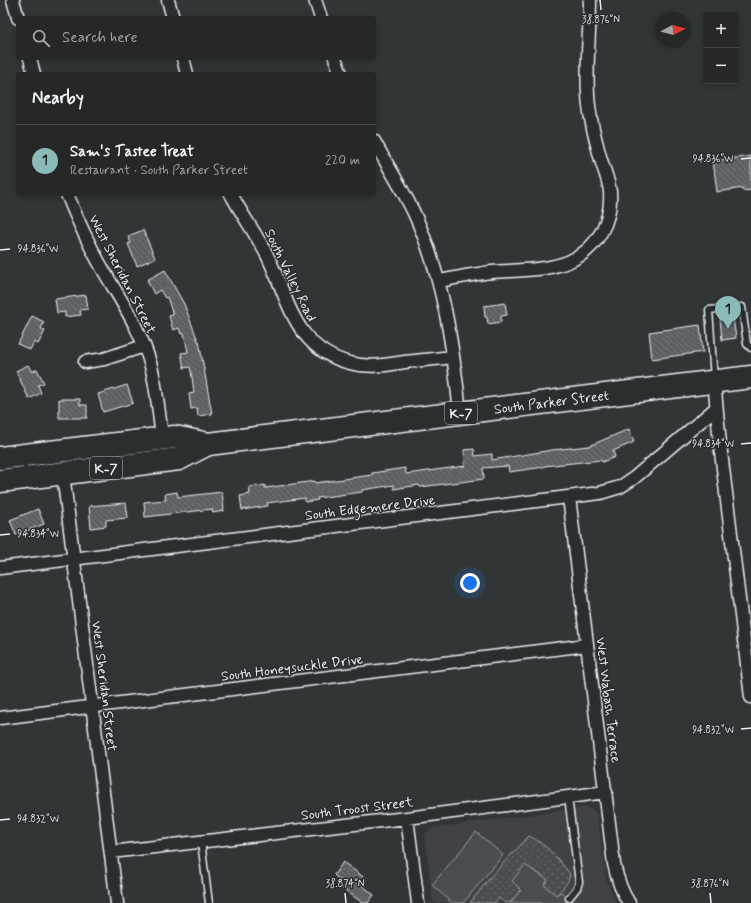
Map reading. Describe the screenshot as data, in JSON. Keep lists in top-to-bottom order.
{
  "streets": {
    "highway": ["South Parker Street", "K-7"],
    "street": [
      "West Sheridan Street",
      "South Valley Road",
      "South Edgemere Drive",
      "South Honeysuckle Drive",
      "West Wabash Terrace",
      "South Troost Street"
    ]
  },
  "crossings": [
    ["West Sheridan Street", "South Parker Street"],
    ["West Sheridan Street", "South Edgemere Drive"],
    ["West Sheridan Street", "South Honeysuckle Drive"],
    ["West Sheridan Street", "South Troost Street"],
    ["South Edgemere Drive", "West Wabash Terrace"],
    ["South Honeysuckle Drive", "West Wabash Terrace"],
    ["West Wabash Terrace", "South Troost Street"]
  ],
  "north": "right",
  "page": {
    "map_buttons": ["+", "−"],
    "search": "Search here",
    "heading": "Nearby",
    "list": [
      {
        "mark": "1",
        "name": "Sam's Tastee Treat",
        "note": "Restaurant · South Parker Street",
        "value": "220 m"
      }
    ],
    "pins": "1"
  },
  "coordinates": [
    "38.876°N",
    "94.836°W",
    "94.834°W",
    "94.832°W",
    "38.874°N"
  ]
}
